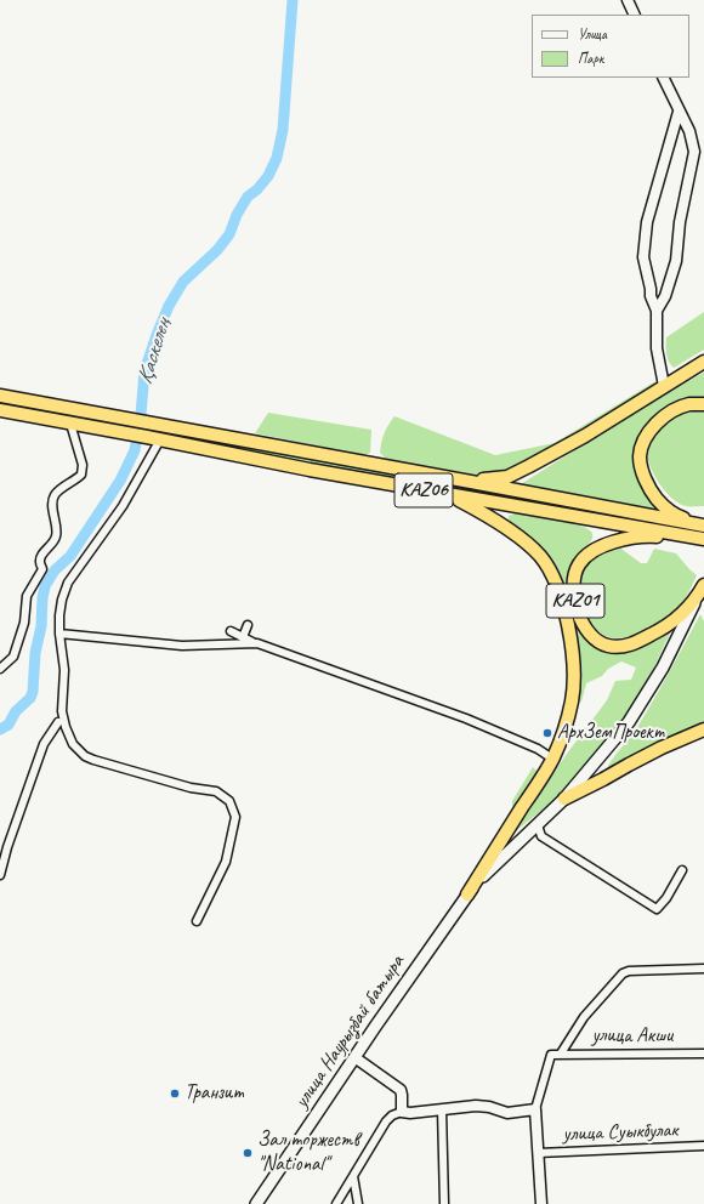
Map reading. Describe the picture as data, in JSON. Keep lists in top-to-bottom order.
{
  "streets": {
    "highway": ["KАZ06", "KАZ01"],
    "main road": ["улица Наурызбай батыра"],
    "street": ["улица Акши", "улица Суыкбулак"]
  },
  "crossings": [
    ["KАZ06", "KАZ01"],
    ["KАZ01", "улица Наурызбай батыра"]
  ],
  "water": ["Қаскелең"],
  "places": ["АрхЗемПроект", "Транзит", "Зал торжеств \"National\""],
  "legend": ["Улица", "Парк"]
}
